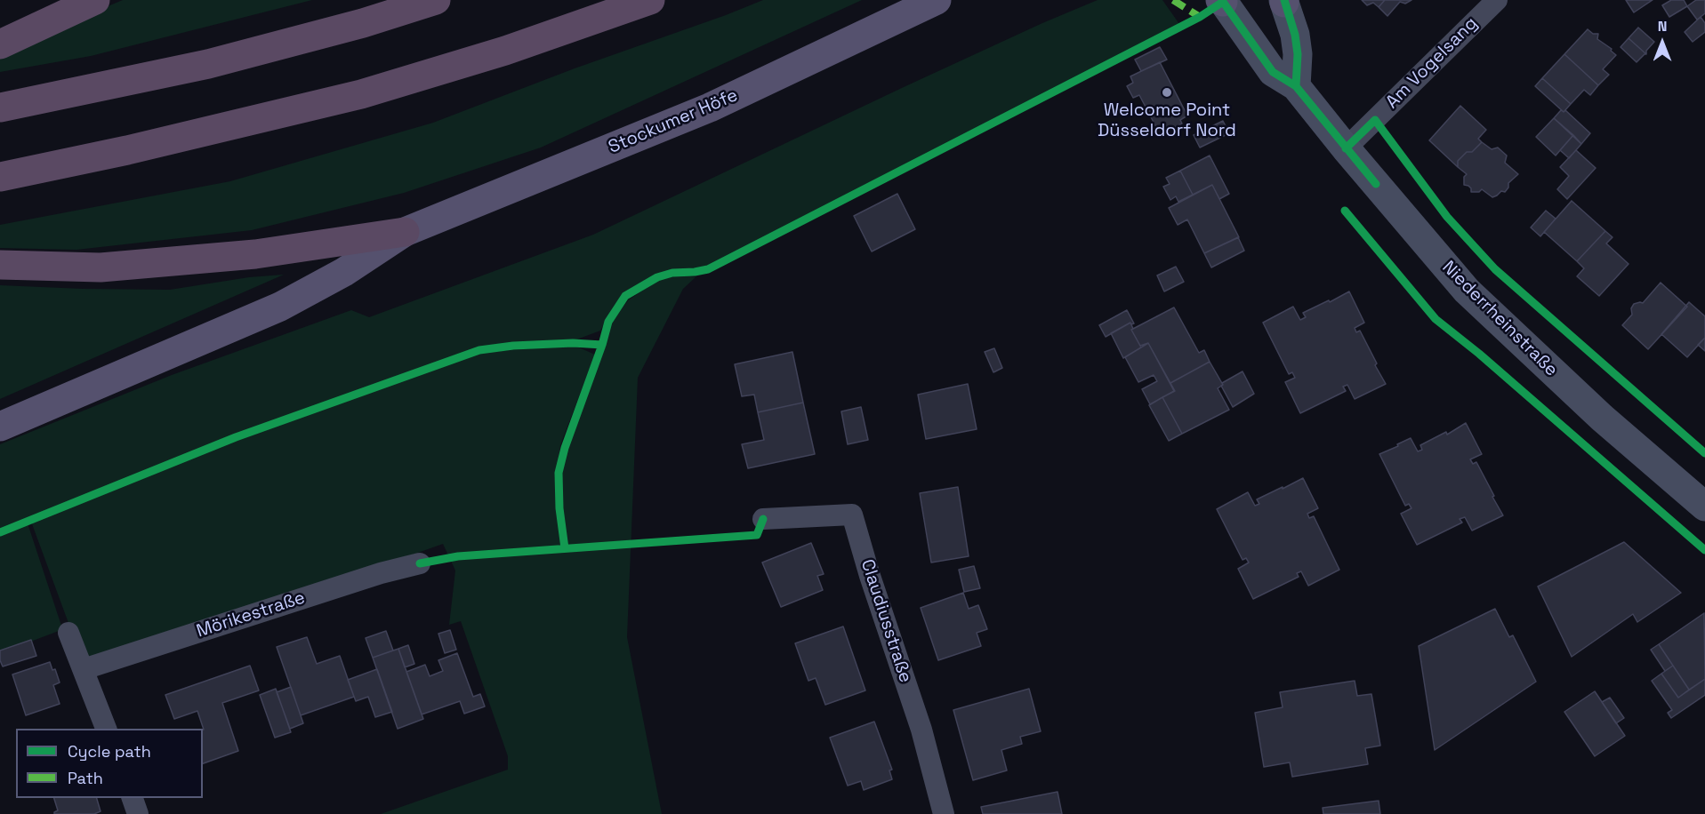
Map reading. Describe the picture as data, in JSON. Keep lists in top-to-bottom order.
{
  "streets": {
    "main road": ["Stockumer Höfe", "Niederrheinstraße"],
    "street": ["Am Vogelsang", "Mörikestraße", "Claudiusstraße"]
  },
  "crossings": [
    ["Am Vogelsang", "Niederrheinstraße"]
  ],
  "places": ["Welcome Point Düsseldorf Nord"],
  "legend": ["Cycle path", "Path"],
  "north": "top"
}
